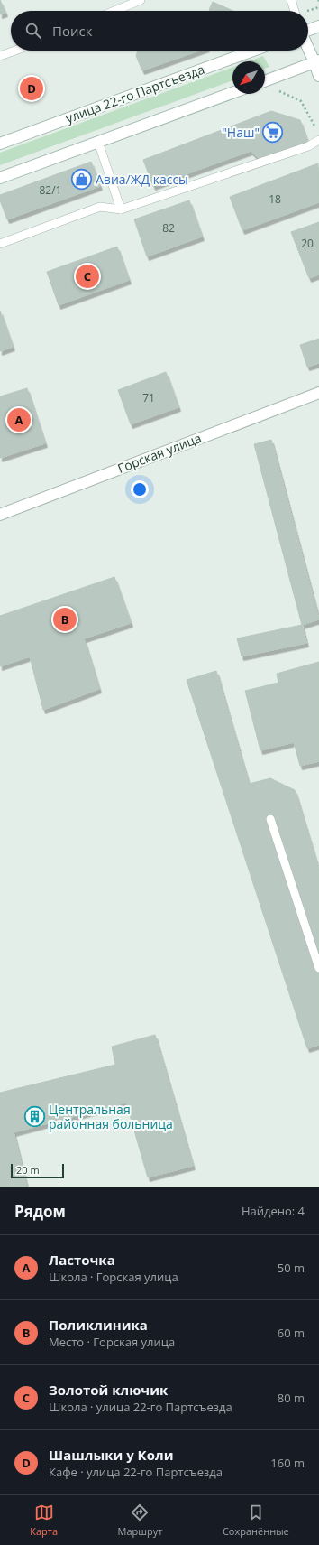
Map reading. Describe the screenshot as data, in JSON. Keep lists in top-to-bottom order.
{
  "streets": {
    "main road": ["улица 22-го Партсъезда", "Горская улица"]
  },
  "places": {
    "supermarket": ["\"Наш\""],
    "shop": ["Авиа/ЖД кассы"],
    "building": ["Центральная районная больница"]
  },
  "house_numbers": [
    "82/1",
    "18",
    "82",
    "20",
    "71"
  ],
  "scale_bar": "20 m",
  "north": "bottom left",
  "page": {
    "search": "Поиск",
    "pins": [
      "D",
      "C",
      "A",
      "B"
    ],
    "scale": "20 m",
    "heading": ["Рядом", "Найдено: 4"],
    "list": [
      {
        "mark": "A",
        "name": "Ласточка",
        "note": "Школа · Горская улица",
        "value": "50 m"
      },
      {
        "mark": "B",
        "name": "Поликлиника",
        "note": "Место · Горская улица",
        "value": "60 m"
      },
      {
        "mark": "C",
        "name": "Золотой ключик",
        "note": "Школа · улица 22-го Партсъезда",
        "value": "80 m"
      },
      {
        "mark": "D",
        "name": "Шашлыки у Коли",
        "note": "Кафе · улица 22-го Партсъезда",
        "value": "160 m"
      }
    ],
    "nav": ["Карта", "Маршрут", "Сохранённые"]
  }
}
